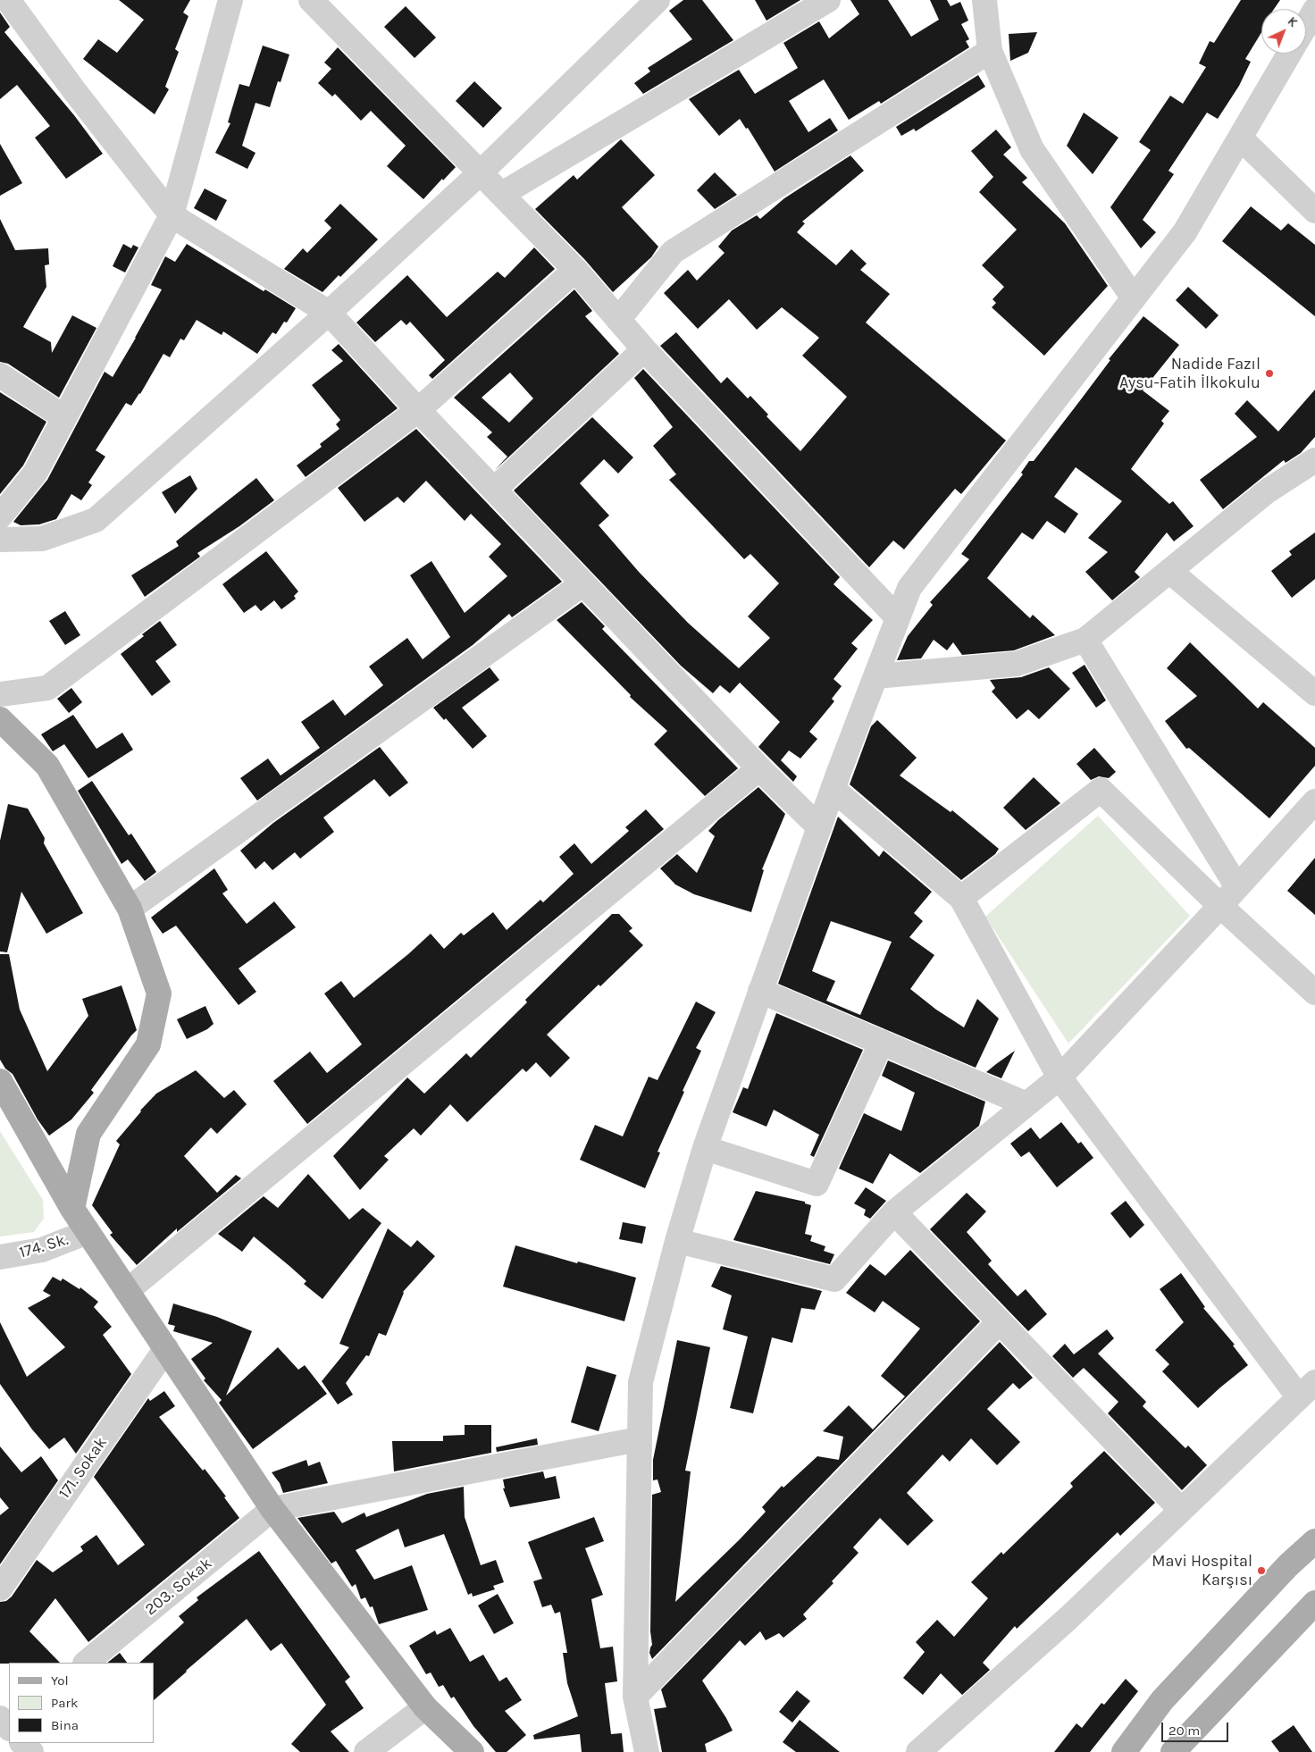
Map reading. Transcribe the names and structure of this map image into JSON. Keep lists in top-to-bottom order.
{
  "streets": {
    "street": ["174. Sk.", "171. Sokak", "203. Sokak"]
  },
  "places": ["Nadide Fazıl Aysu-Fatih İlkokulu", "Mavi Hospital Karşısı"],
  "legend": ["Yol", "Park", "Bina"],
  "scale_bar": "20 m",
  "north": "top right"
}
